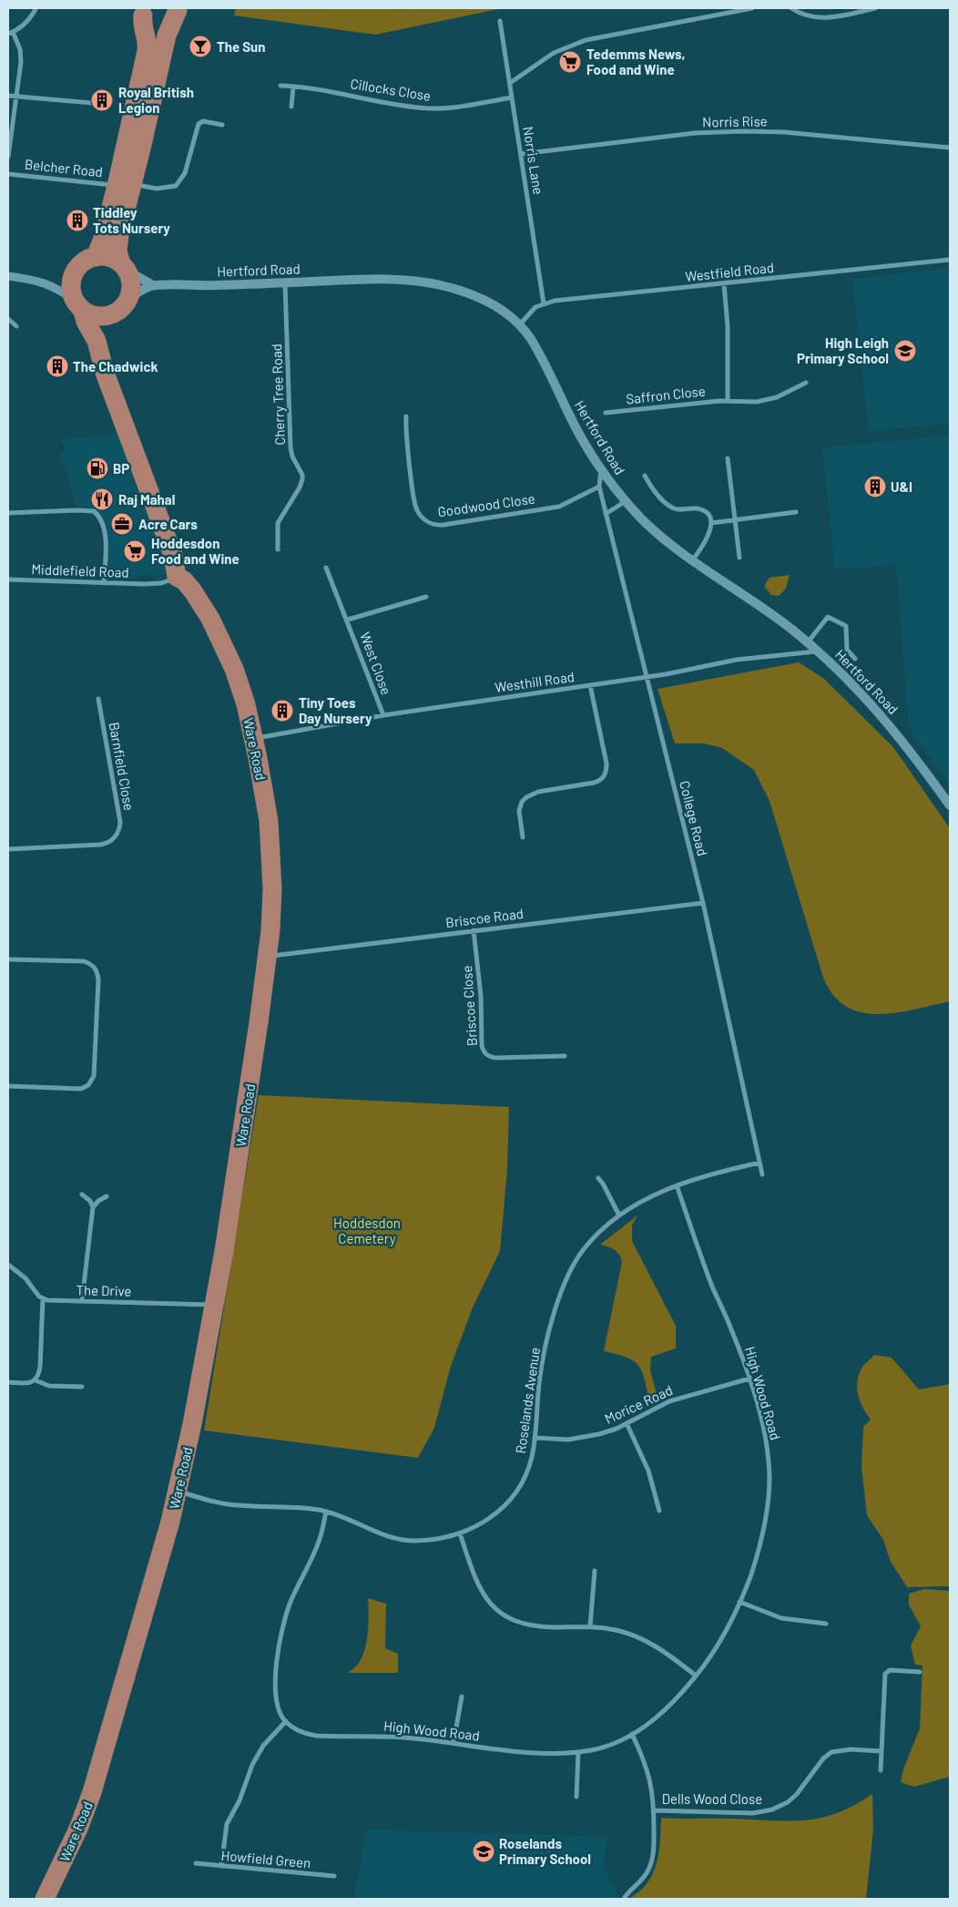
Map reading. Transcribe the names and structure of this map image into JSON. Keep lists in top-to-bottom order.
{
  "streets": {
    "main road": ["Hertford Road", "Ware Road"],
    "street": [
      "Cillocks Close",
      "Norris Rise",
      "Norris Lane",
      "Belcher Road",
      "Westfield Road",
      "Cherry Tree Road",
      "Saffron Close",
      "Goodwood Close",
      "Middlefield Road",
      "West Close",
      "Westhill Road",
      "Barnfield Close",
      "College Road",
      "Briscoe Road",
      "Briscoe Close",
      "The Drive",
      "High Wood Road",
      "Roselands Avenue",
      "Morice Road",
      "Dells Wood Close",
      "Howfield Green"
    ]
  },
  "crossings": [
    ["Cillocks Close", "Norris Lane"],
    ["Norris Rise", "Norris Lane"],
    ["Norris Lane", "Westfield Road"],
    ["Hertford Road", "Cherry Tree Road"],
    ["Hertford Road", "Westhill Road"],
    ["Hertford Road", "College Road"],
    ["Goodwood Close", "College Road"],
    ["Middlefield Road", "Ware Road"],
    ["West Close", "Westhill Road"],
    ["Westhill Road", "Ware Road"],
    ["Westhill Road", "College Road"],
    ["Ware Road", "Briscoe Road"],
    ["Ware Road", "The Drive"],
    ["Ware Road", "Roselands Avenue"],
    ["College Road", "Briscoe Road"],
    ["College Road", "Roselands Avenue"],
    ["Briscoe Road", "Briscoe Close"],
    ["High Wood Road", "Roselands Avenue"],
    ["High Wood Road", "Morice Road"],
    ["Roselands Avenue", "Morice Road"]
  ],
  "parks": ["Hoddesdon Cemetery"],
  "places": {
    "bar": ["The Sun"],
    "supermarket": ["Tedemms News, Food and Wine", "Hoddesdon Food and Wine"],
    "building": [
      "Royal British Legion",
      "Tiddley Tots Nursery",
      "The Chadwick",
      "U&I",
      "Tiny Toes Day Nursery"
    ],
    "school or university": ["High Leigh Primary School", "Roselands Primary School"],
    "fuel station": ["BP"],
    "restaurant": ["Raj Mahal"],
    "office": ["Acre Cars"]
  }
}
